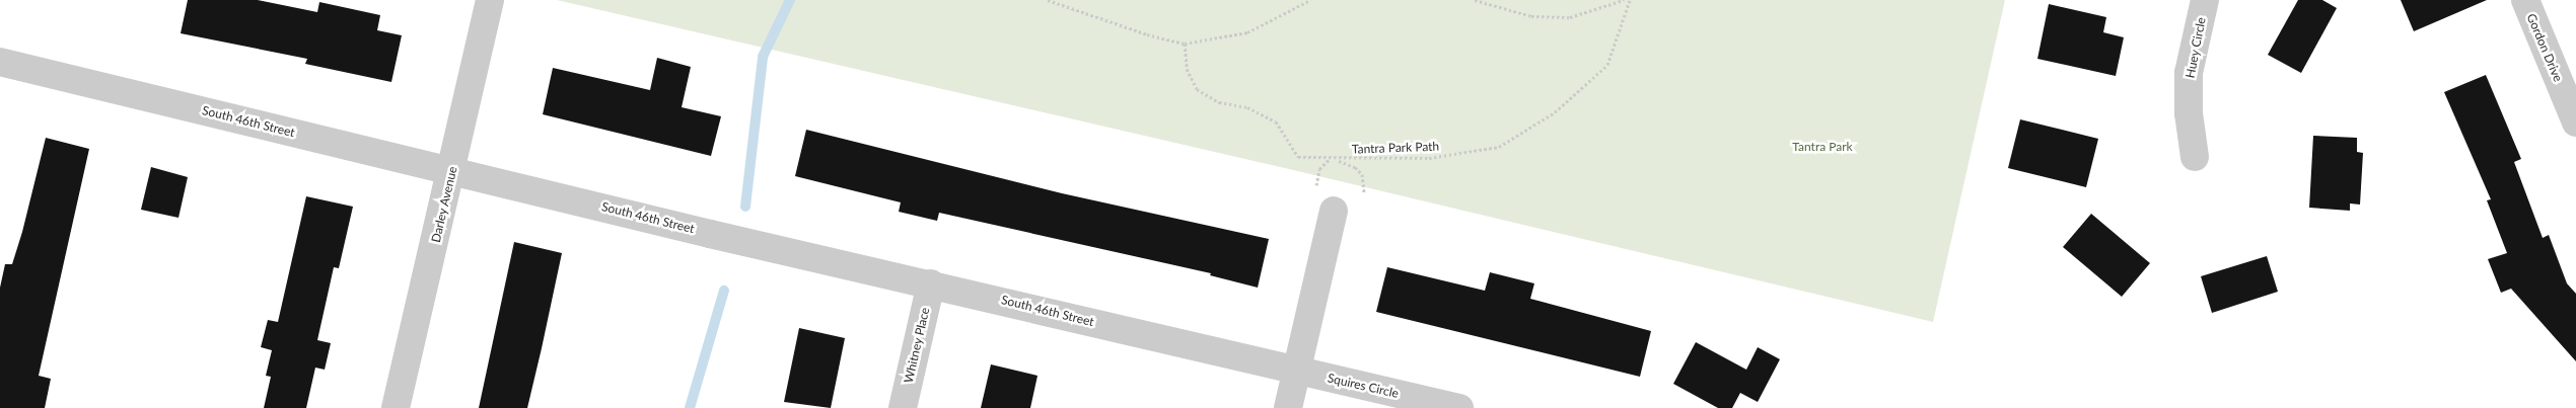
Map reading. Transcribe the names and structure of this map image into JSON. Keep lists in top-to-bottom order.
{
  "streets": {
    "street": [
      "Huey Circle",
      "Gordon Drive",
      "South 46th Street",
      "Darley Avenue",
      "Whitney Place",
      "Squires Circle"
    ],
    "path": ["Tantra Park Path"]
  },
  "crossings": [
    ["South 46th Street", "Darley Avenue"],
    ["South 46th Street", "Whitney Place"],
    ["South 46th Street", "Squires Circle"]
  ],
  "parks": ["Tantra Park"]
}
